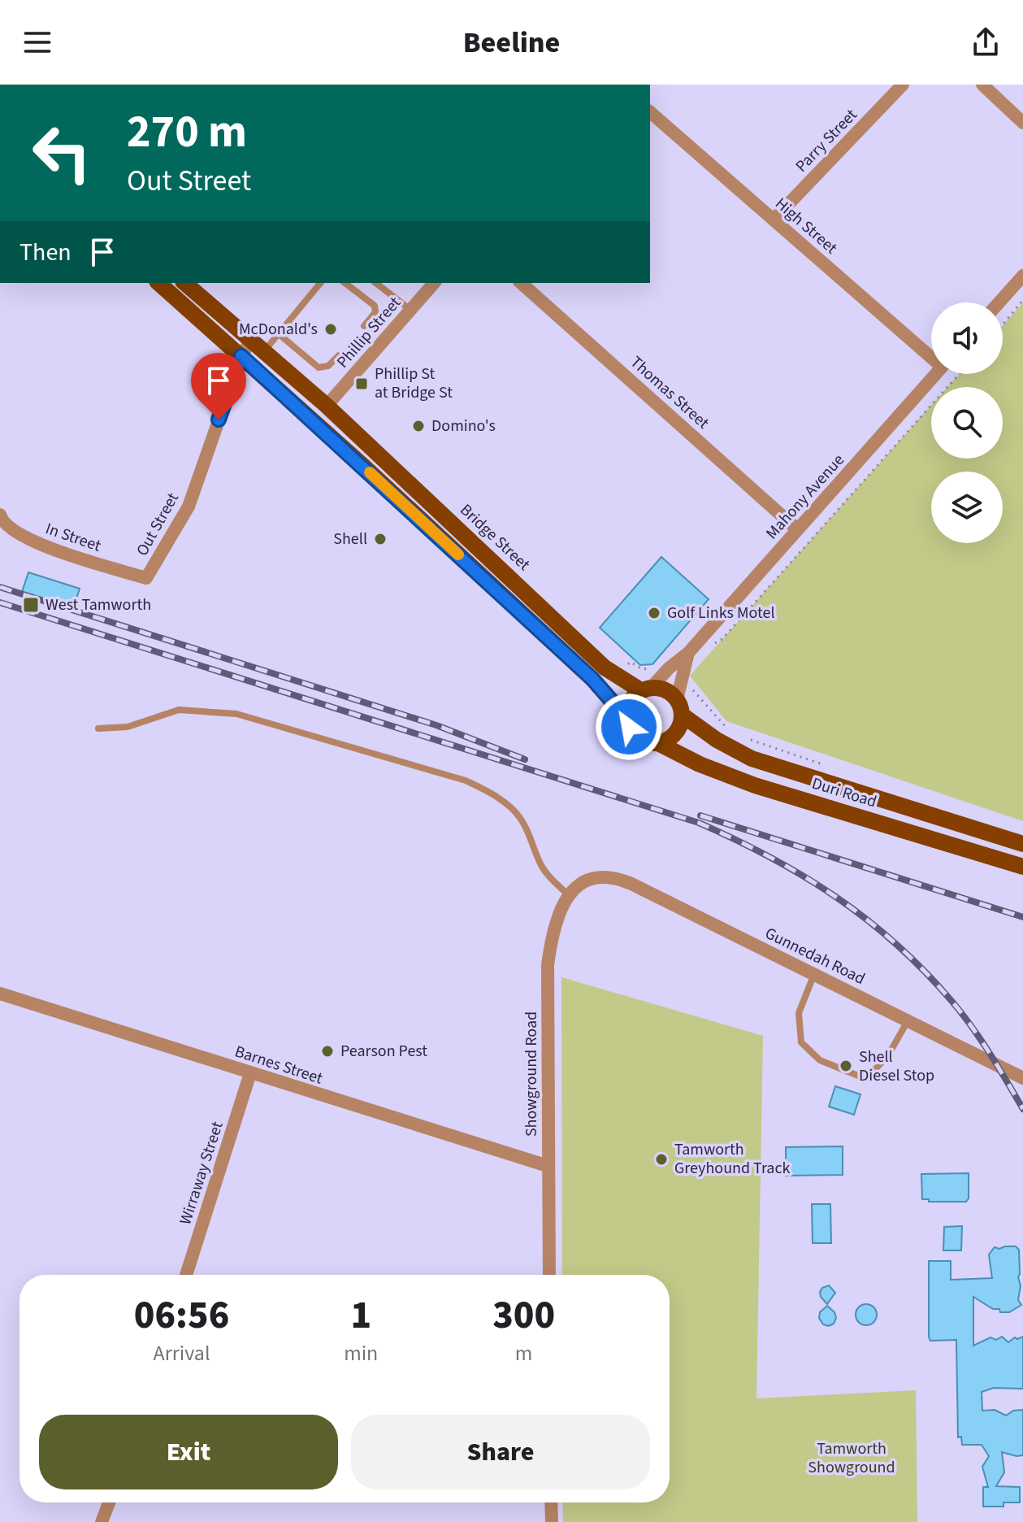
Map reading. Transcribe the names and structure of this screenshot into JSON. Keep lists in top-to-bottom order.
{
  "streets": {
    "main road": ["Bridge Street", "Duri Road"],
    "street": [
      "Parry Street",
      "High Street",
      "Phillip Street",
      "Thomas Street",
      "Mahony Avenue",
      "Out Street",
      "In Street",
      "Gunnedah Road",
      "Barnes Street",
      "Showground Road",
      "Wirraway Street"
    ]
  },
  "crossings": [
    ["Parry Street", "High Street"],
    ["Phillip Street", "Bridge Street"],
    ["Thomas Street", "Mahony Avenue"],
    ["Mahony Avenue", "Bridge Street"],
    ["Mahony Avenue", "Duri Road"],
    ["Out Street", "In Street"],
    ["Out Street", "Bridge Street"],
    ["Bridge Street", "Duri Road"],
    ["Gunnedah Road", "Showground Road"],
    ["Barnes Street", "Showground Road"],
    ["Barnes Street", "Wirraway Street"]
  ],
  "parks": ["Tamworth Showground"],
  "places": {
    "other": [
      "McDonald's",
      "Domino's",
      "Shell",
      "Golf Links Motel",
      "Pearson Pest",
      "Shell Diesel Stop",
      "Tamworth Greyhound Track"
    ],
    "transit": ["Phillip St at Bridge St", "West Tamworth"]
  },
  "page": {
    "header": "Beeline",
    "turn": ["270 m", "Out Street"],
    "then": "Then",
    "eta": [
      "06:56",
      "Arrival",
      "1",
      "min",
      "300",
      "m"
    ],
    "buttons": ["Exit", "Share"]
  }
}
